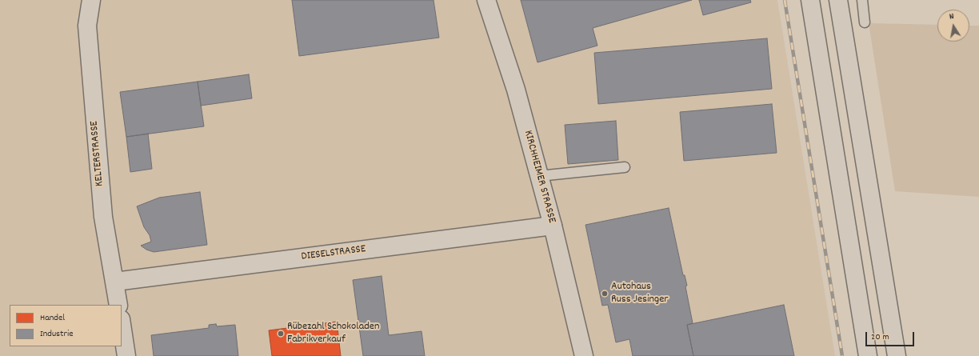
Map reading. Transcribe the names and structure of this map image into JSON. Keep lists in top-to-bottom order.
{
  "streets": {
    "street": ["KELTERSTRASSE", "KIRCHHEIMER STRASSE", "DIESELSTRASSE"]
  },
  "crossings": [
    ["KELTERSTRASSE", "DIESELSTRASSE"],
    ["KIRCHHEIMER STRASSE", "DIESELSTRASSE"]
  ],
  "places": ["Autohaus Russ Jesinger", "Rübezahl Schokoladen Fabrikverkauf"],
  "legend": ["Handel", "Industrie"],
  "scale_bar": "20 m",
  "north": "top"
}
